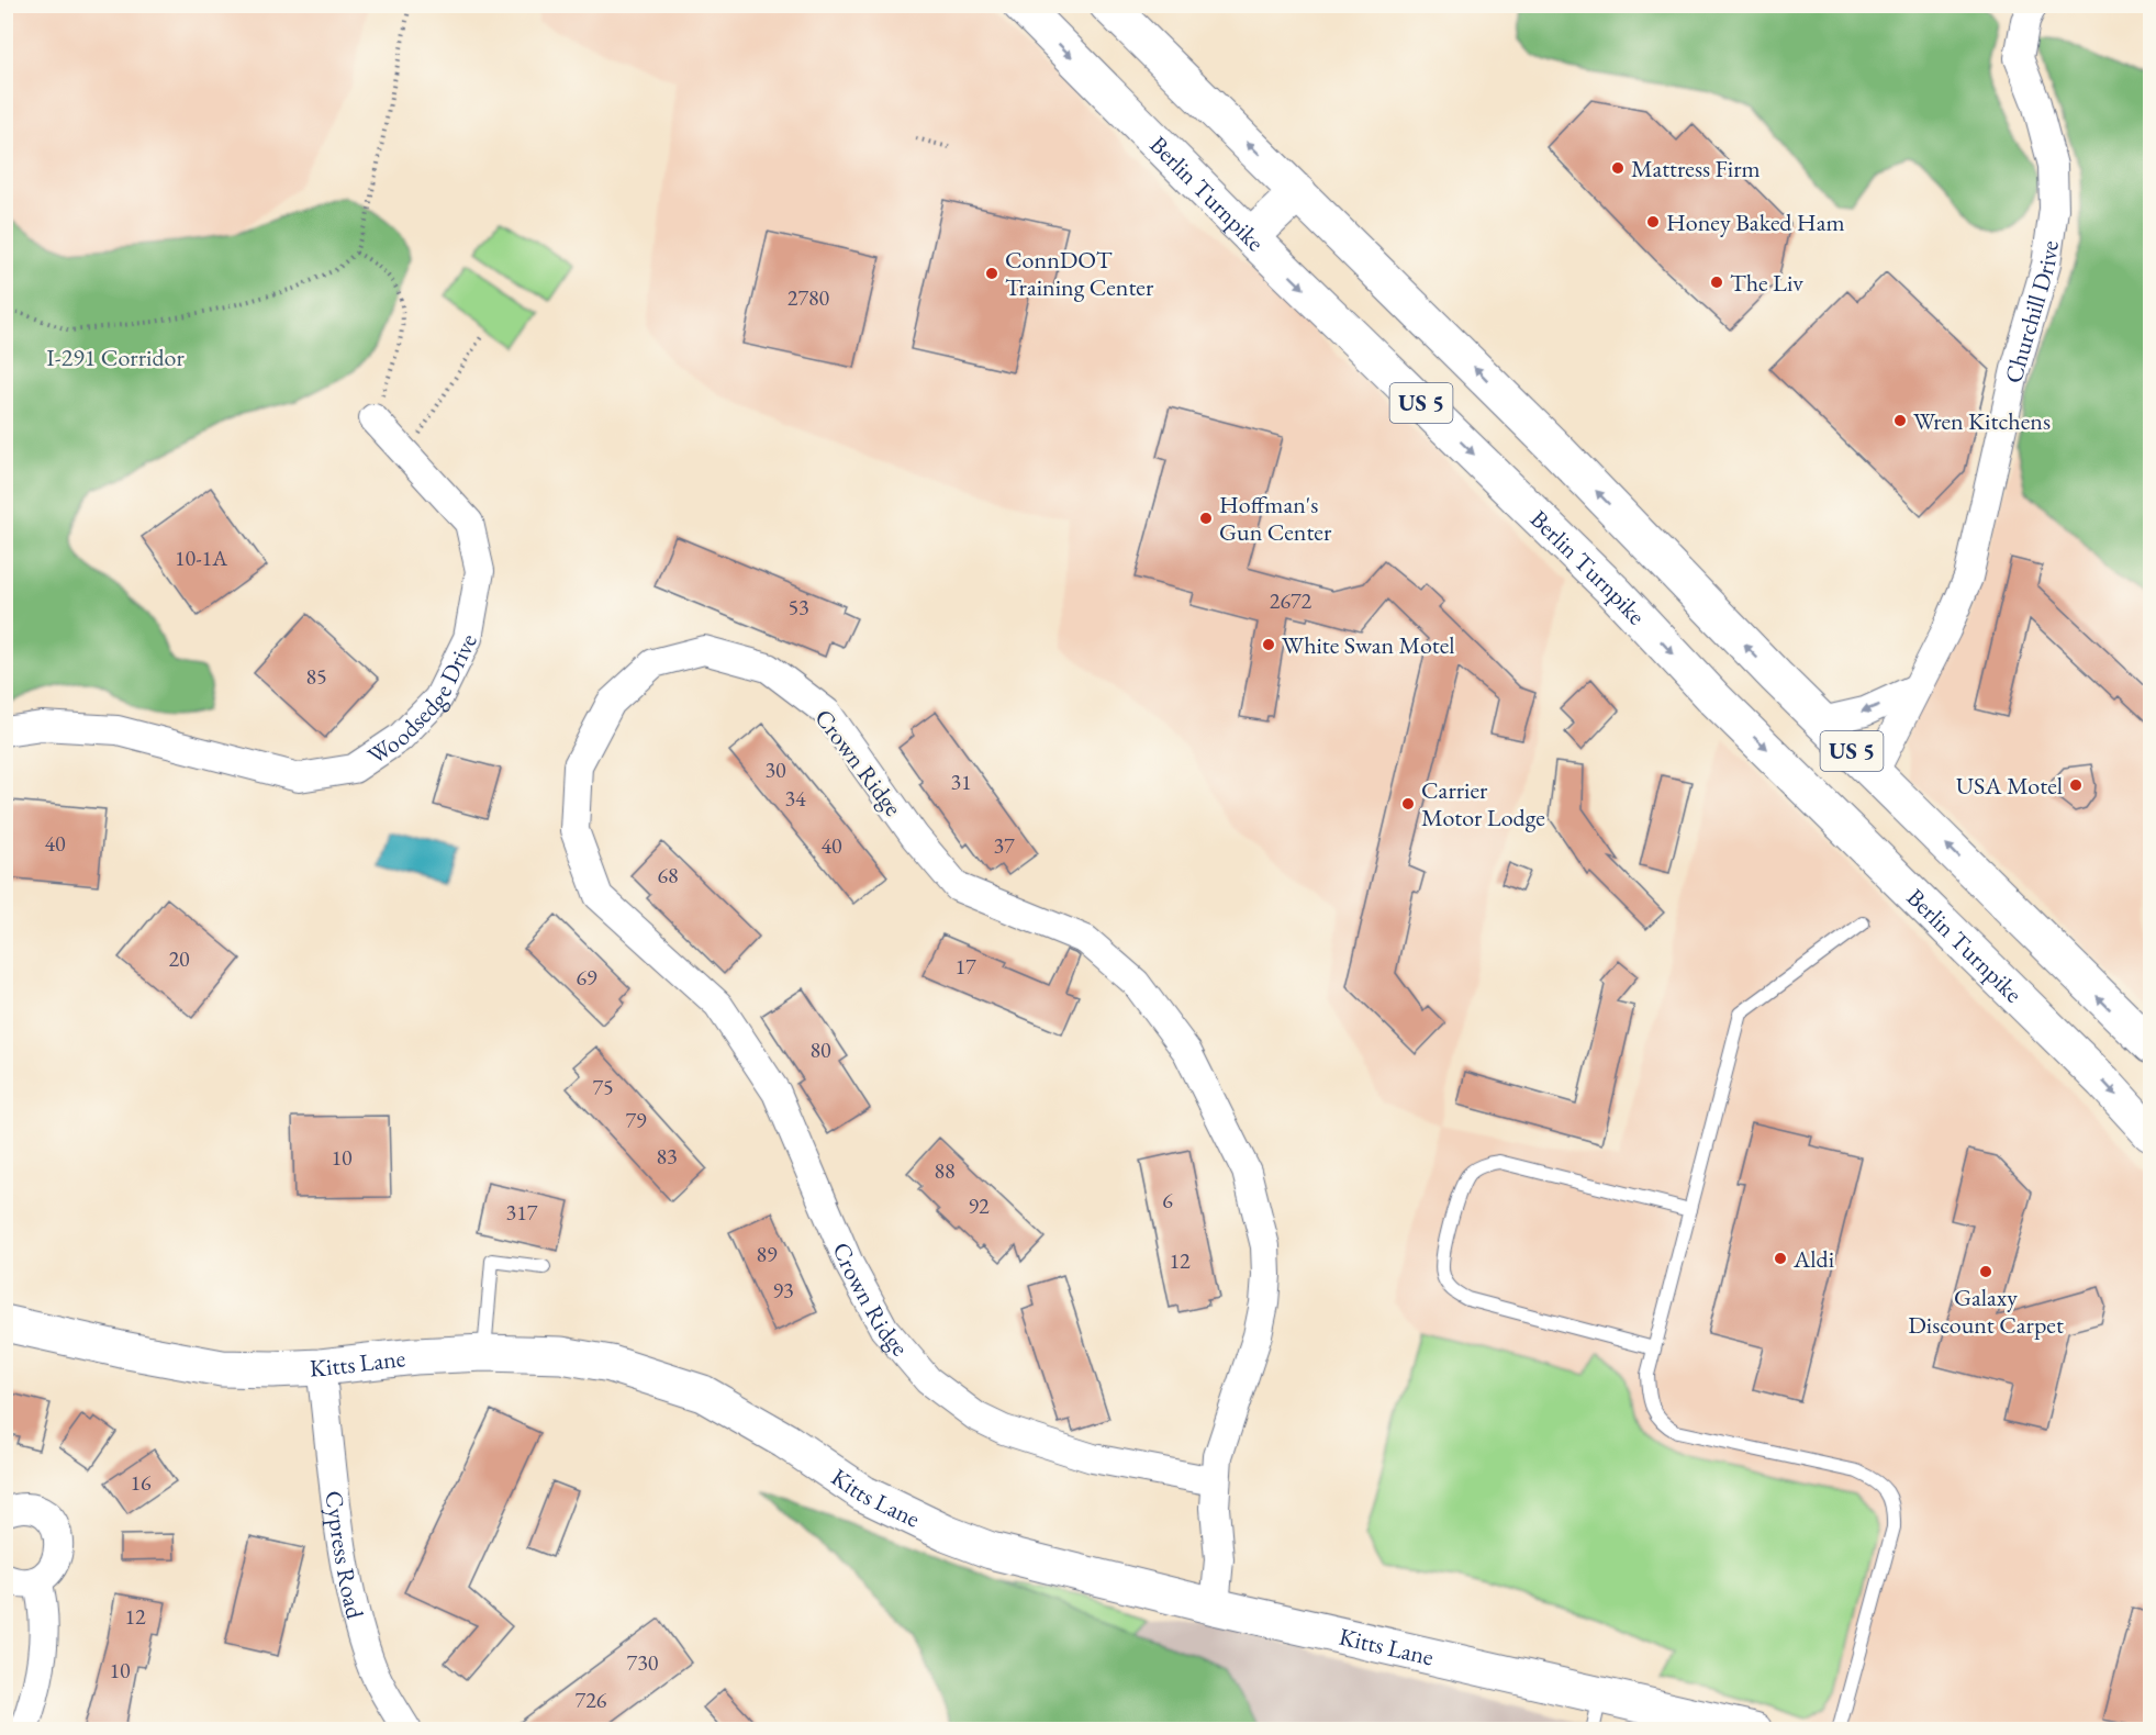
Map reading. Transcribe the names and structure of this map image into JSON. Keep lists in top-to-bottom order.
{
  "streets": {
    "main road": ["Berlin Turnpike", "US 5", "Kitts Lane"],
    "street": [
      "Churchill Drive",
      "Woodsedge Drive",
      "Crown Ridge",
      "Cypress Road"
    ]
  },
  "crossings": [
    ["Churchill Drive", "US 5"],
    ["Crown Ridge", "Kitts Lane"],
    ["Kitts Lane", "Cypress Road"]
  ],
  "parks": ["I-291 Corridor"],
  "places": [
    "Mattress Firm",
    "Honey Baked Ham",
    "ConnDOT Training Center",
    "The Liv",
    "Wren Kitchens",
    "Hoffman's Gun Center",
    "White Swan Motel",
    "USA Motel",
    "Carrier Motor Lodge",
    "Aldi",
    "Galaxy Discount Carpet"
  ],
  "house_numbers": [
    "2780",
    "10-1A",
    "2672",
    "53",
    "85",
    "30",
    "31",
    "34",
    "40",
    "40",
    "37",
    "68",
    "20",
    "17",
    "69",
    "80",
    "75",
    "79",
    "83",
    "10",
    "88",
    "6",
    "92",
    "317",
    "89",
    "12",
    "93",
    "16",
    "12",
    "730",
    "10",
    "726"
  ]
}
